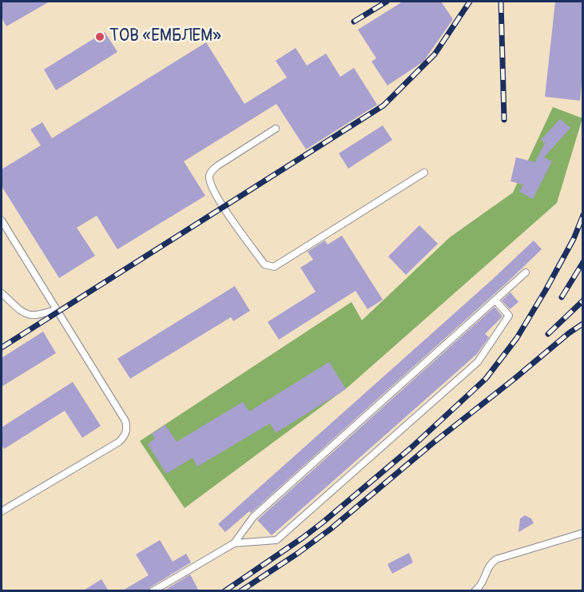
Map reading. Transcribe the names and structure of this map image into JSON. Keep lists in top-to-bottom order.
{
  "places": ["ТОВ «ЕМБЛЕМ»"]
}
